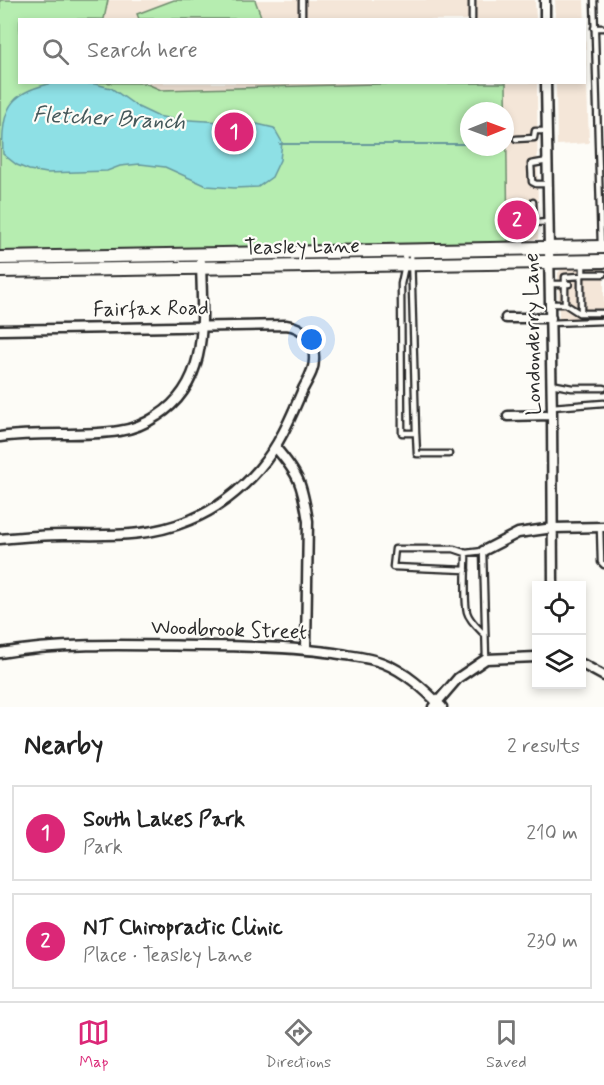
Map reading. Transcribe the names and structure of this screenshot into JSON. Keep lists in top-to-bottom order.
{
  "streets": {
    "main road": ["Teasley Lane"],
    "street": ["Fairfax Road", "Londonderry Lane", "Woodbrook Street"]
  },
  "crossings": [
    ["Teasley Lane", "Londonderry Lane"]
  ],
  "water": ["Fletcher Branch"],
  "north": "right",
  "page": {
    "search": "Search here",
    "pins": ["1", "2"],
    "heading": ["Nearby", "2 results"],
    "list": [
      {
        "mark": "1",
        "name": "South Lakes Park",
        "note": "Park",
        "value": "210 m"
      },
      {
        "mark": "2",
        "name": "NT Chiropractic Clinic",
        "note": "Place · Teasley Lane",
        "value": "230 m"
      }
    ],
    "nav": ["Map", "Directions", "Saved"]
  }
}
